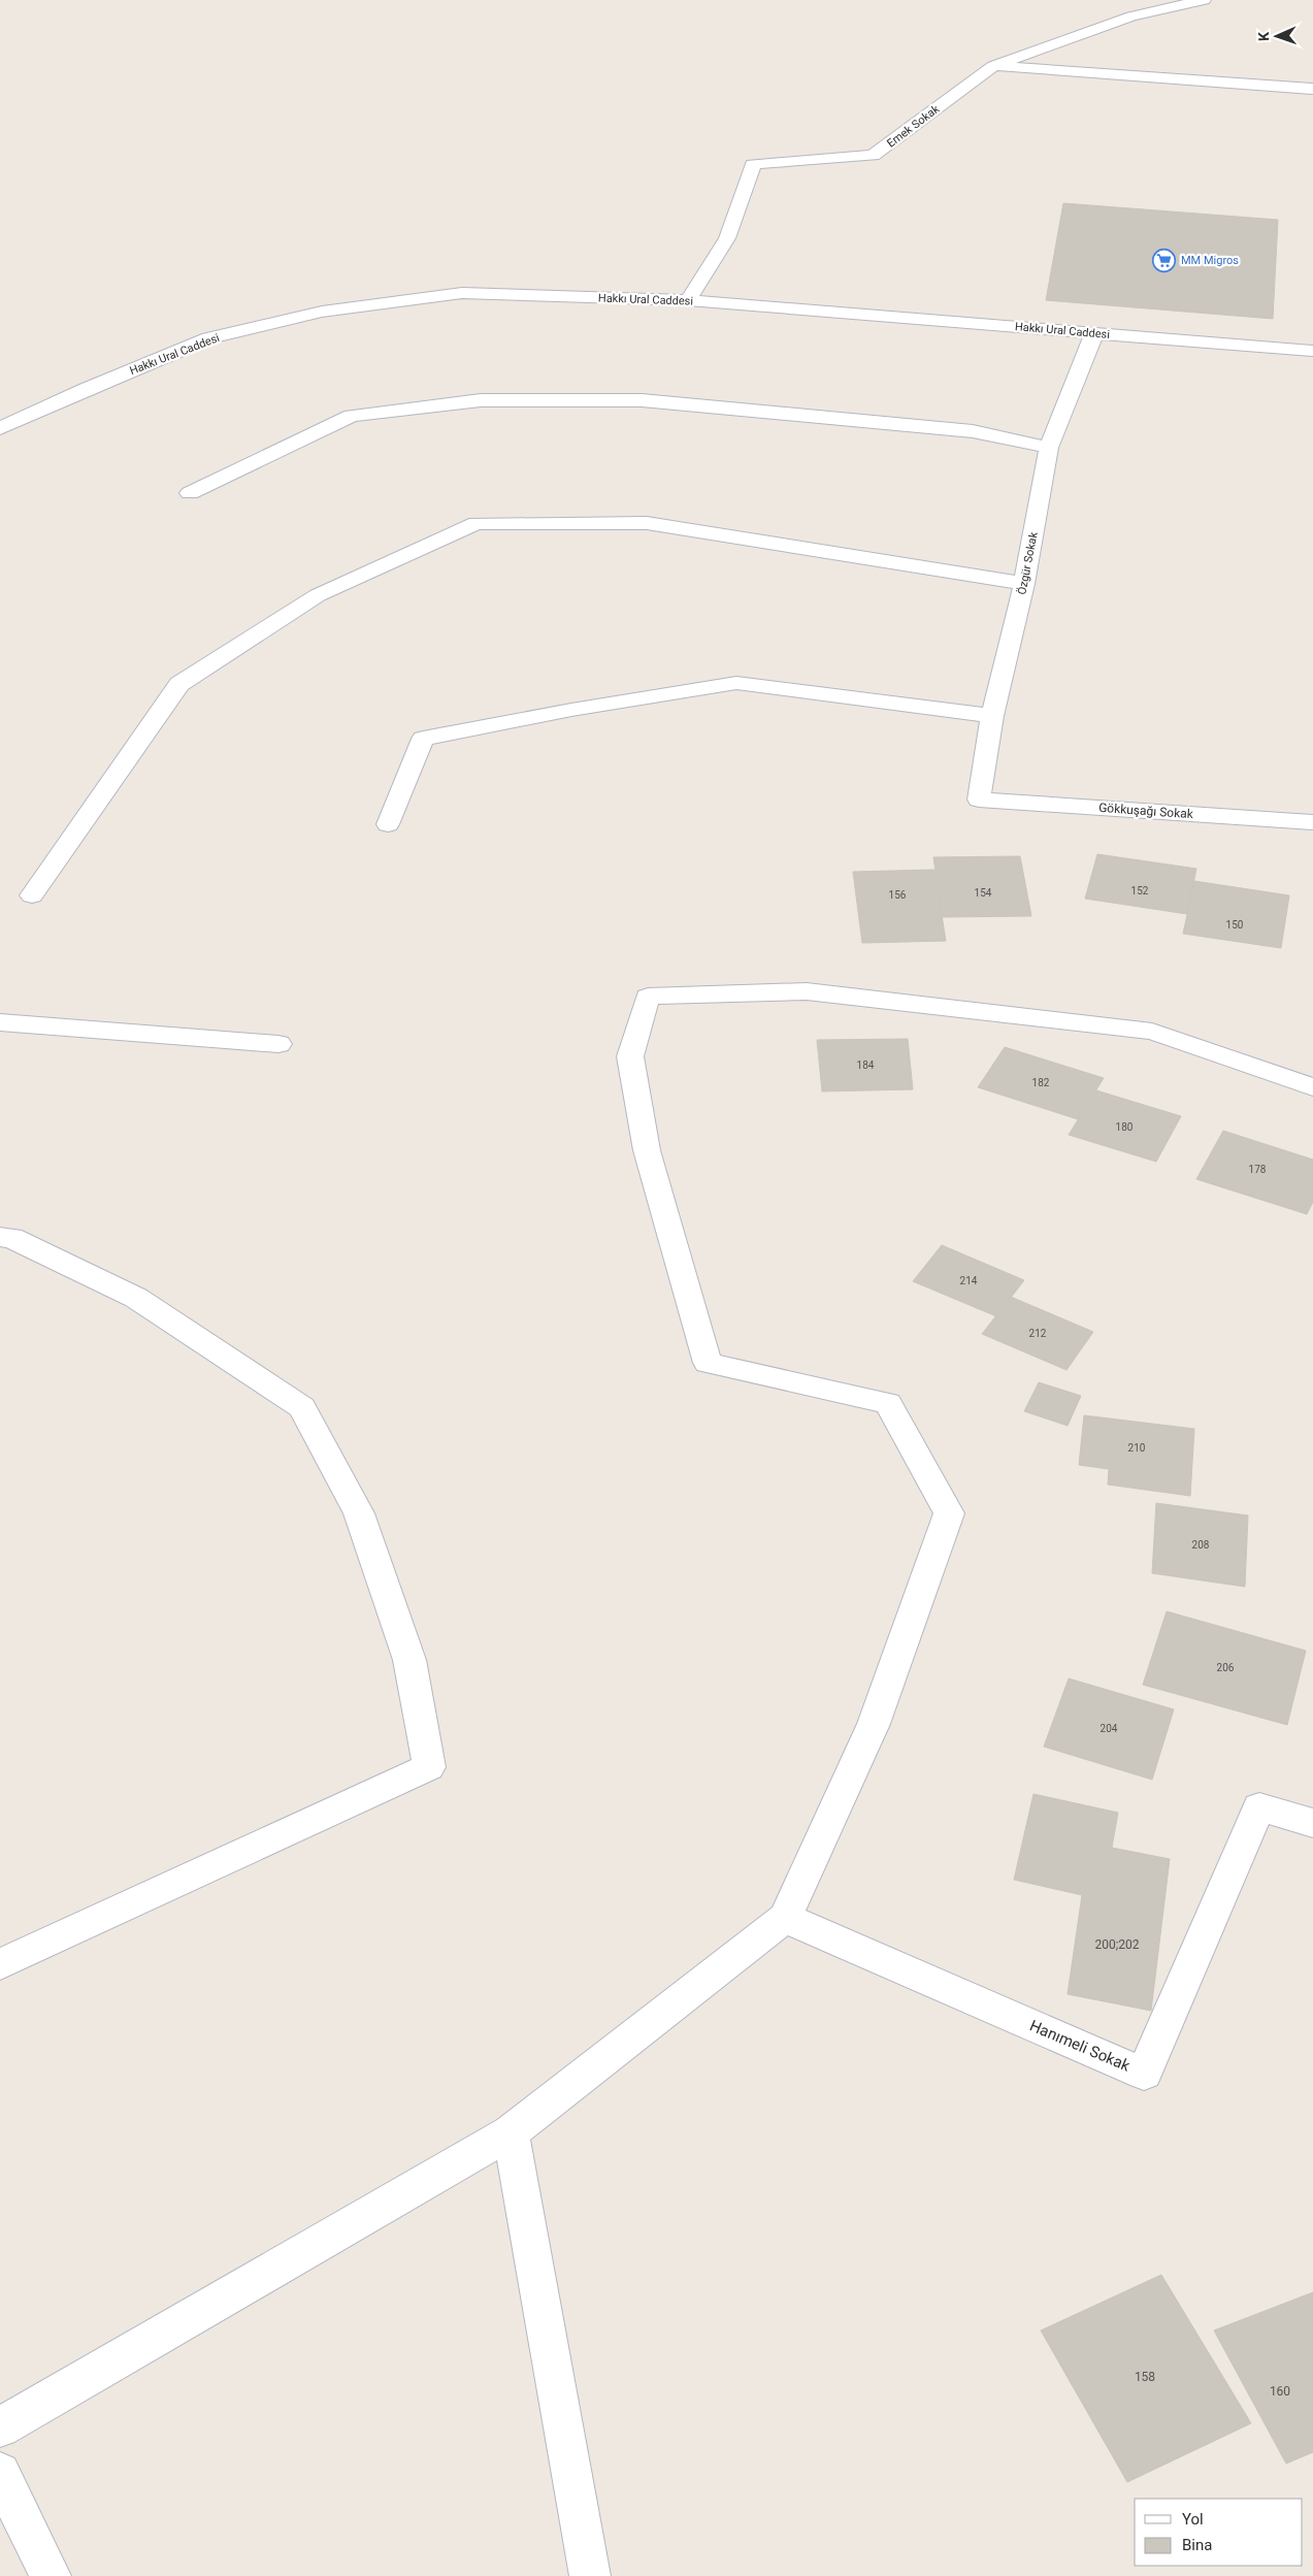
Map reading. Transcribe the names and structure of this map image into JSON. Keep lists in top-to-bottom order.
{
  "streets": {
    "street": [
      "Emek Sokak",
      "Hakkı Ural Caddesi",
      "Özgür Sokak",
      "Gökkuşağı Sokak",
      "Hanımeli Sokak"
    ]
  },
  "crossings": [
    ["Emek Sokak", "Hakkı Ural Caddesi"],
    ["Hakkı Ural Caddesi", "Özgür Sokak"],
    ["Özgür Sokak", "Gökkuşağı Sokak"]
  ],
  "places": {
    "supermarket": ["MM Migros"]
  },
  "house_numbers": [
    "152",
    "154",
    "156",
    "150",
    "184",
    "182",
    "180",
    "178",
    "214",
    "212",
    "210",
    "208",
    "206",
    "204",
    "200;202",
    "158",
    "160"
  ],
  "legend": ["Yol", "Bina"],
  "north": "left"
}
